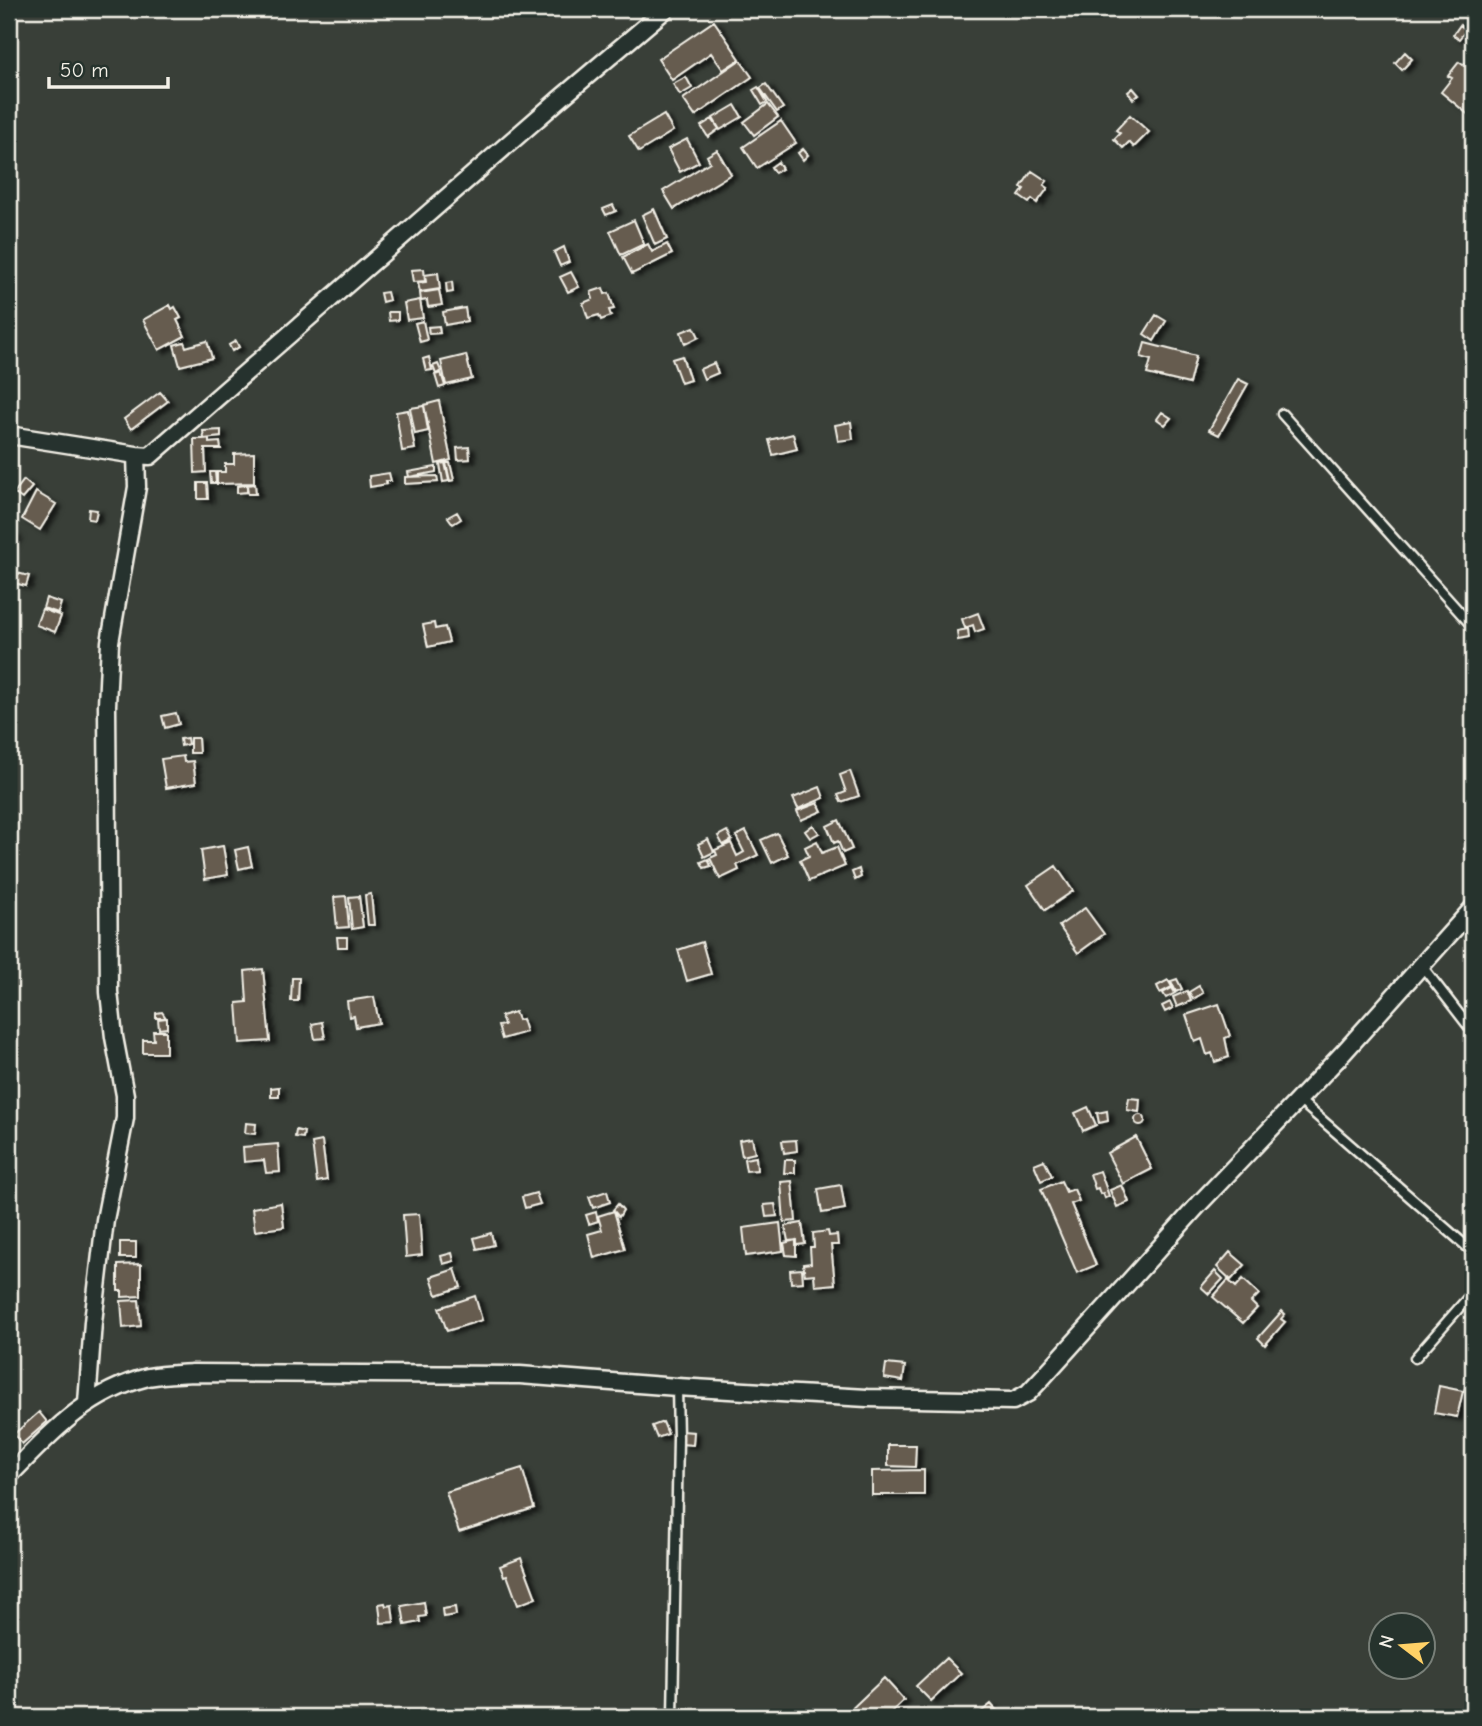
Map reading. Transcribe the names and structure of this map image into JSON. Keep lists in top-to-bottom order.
{
  "scale_bar": "50 m",
  "north": "left"
}
